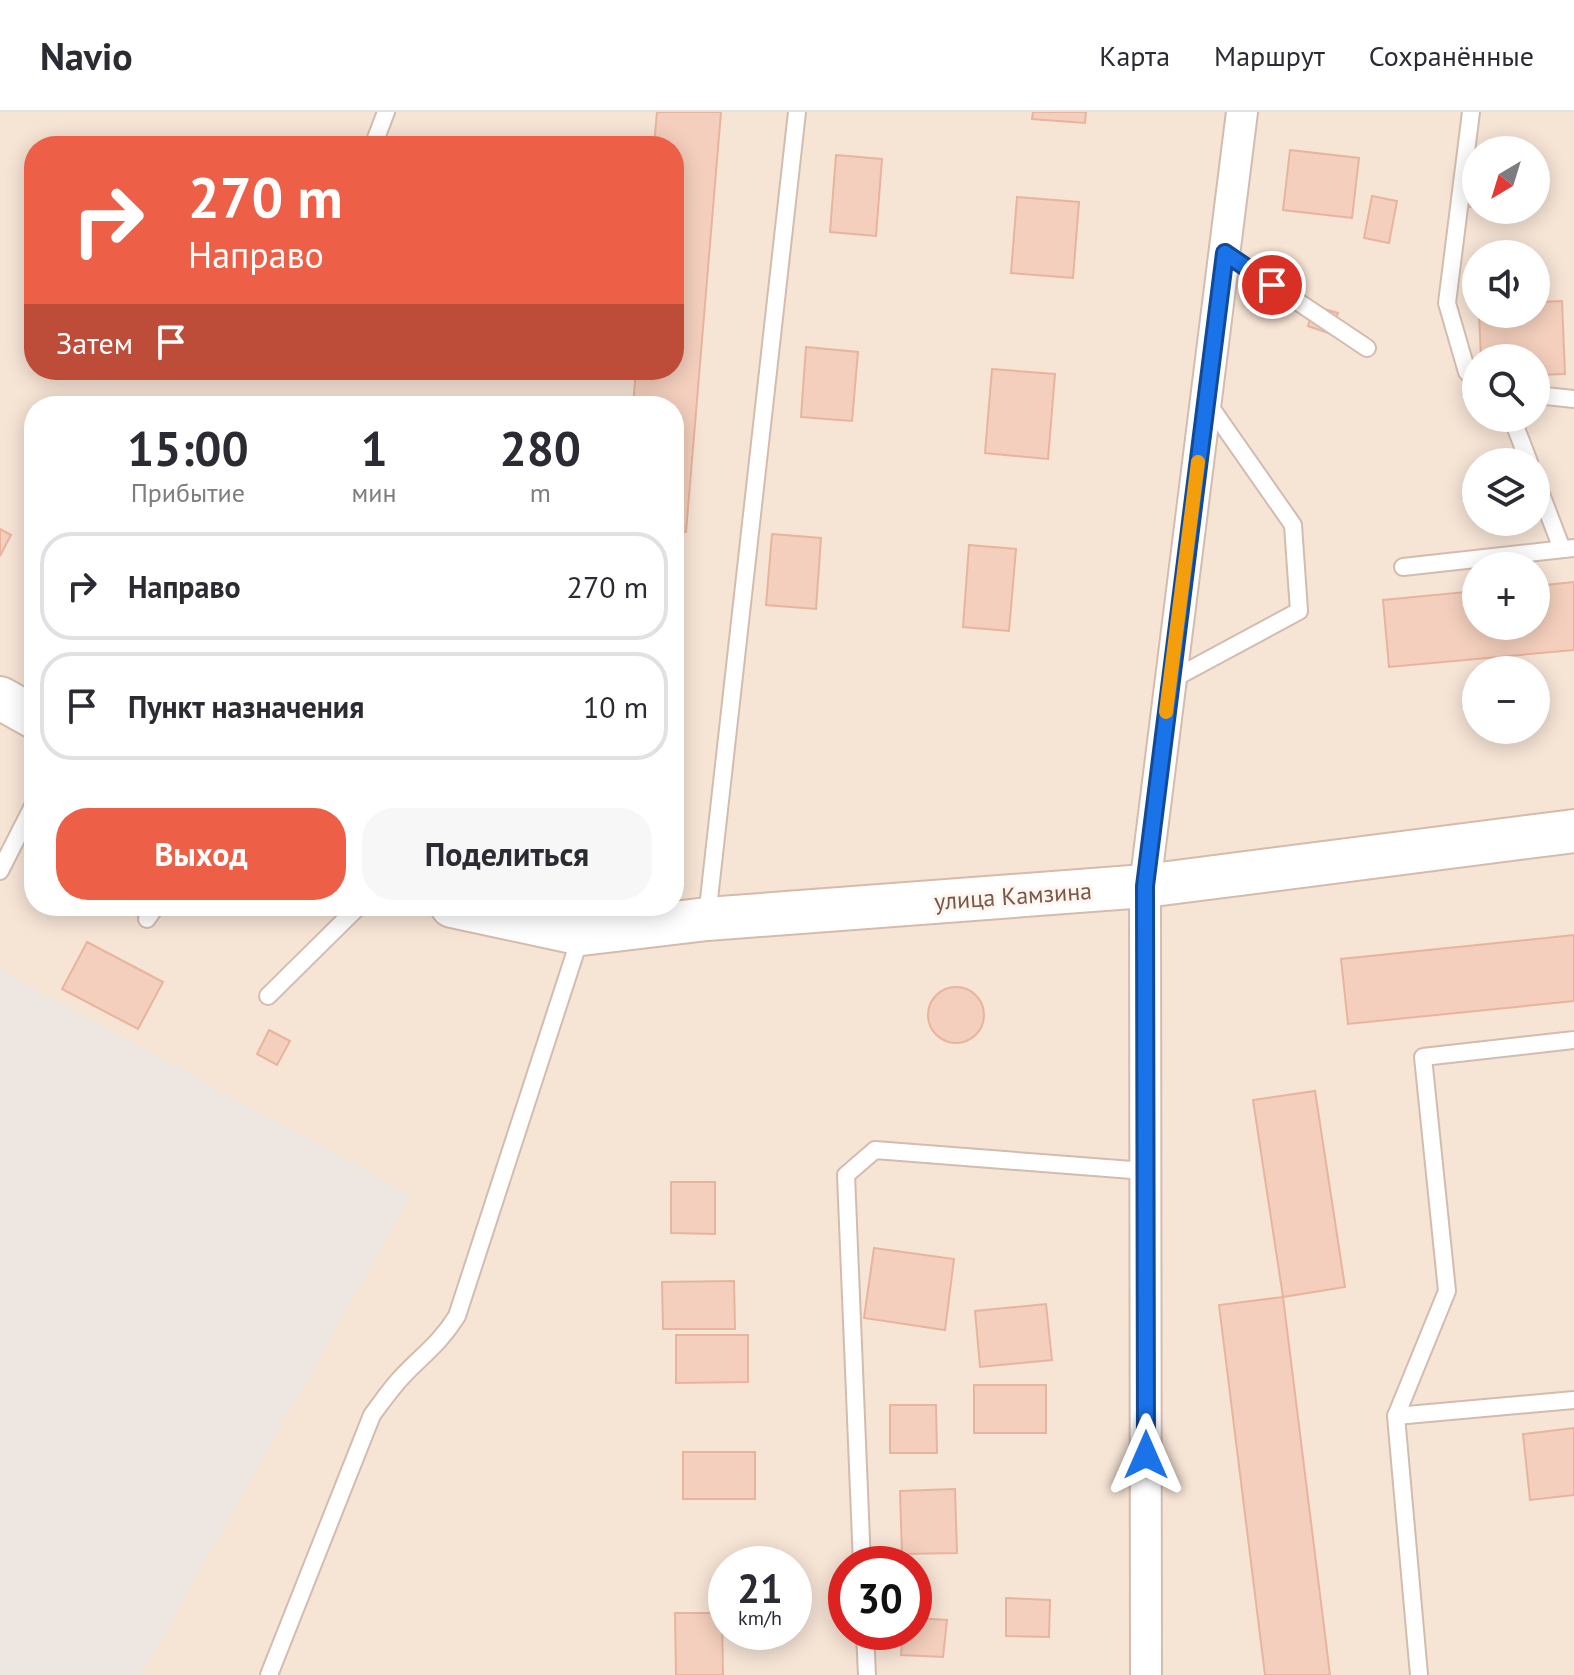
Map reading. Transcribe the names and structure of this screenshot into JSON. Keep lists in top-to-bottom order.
{
  "streets": {
    "street": ["улица Камзина"]
  },
  "north": "bottom left",
  "page": {
    "header": "Navio",
    "nav": ["Карта", "Маршрут", "Сохранённые"],
    "map_buttons": ["+", "−"],
    "turn": ["270 m", "Направо"],
    "then": "Затем",
    "eta": [
      "15:00",
      "Прибытие",
      "1",
      "мин",
      "280",
      "m"
    ],
    "list": [
      {
        "name": "Направо",
        "value": "270 m"
      },
      {
        "name": "Пункт назначения",
        "value": "10 m"
      }
    ],
    "buttons": ["Выход", "Поделиться"],
    "speed": "21 km/h",
    "limit": "30"
  }
}
